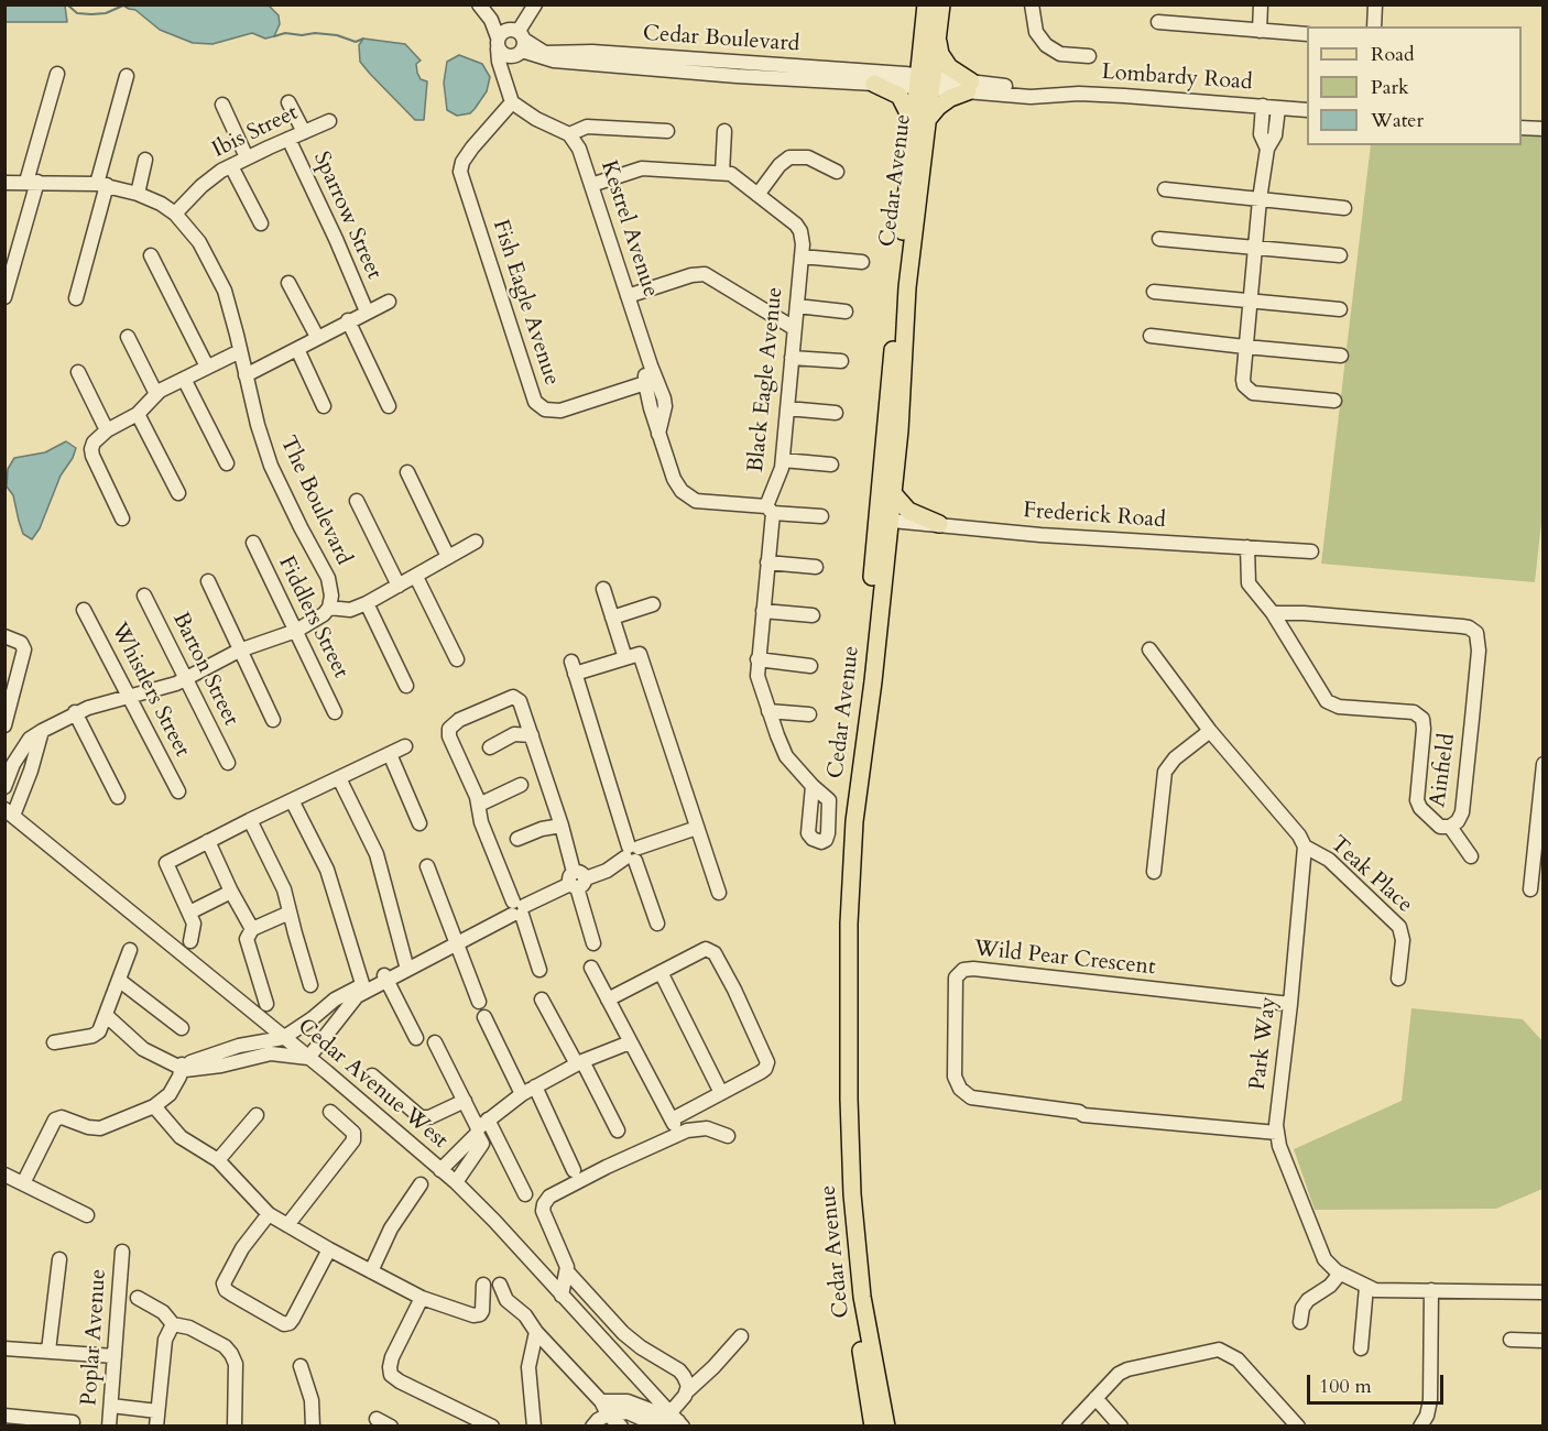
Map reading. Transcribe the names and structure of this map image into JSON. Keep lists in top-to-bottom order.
{
  "streets": {
    "main road": ["Cedar Avenue"],
    "street": [
      "Cedar Boulevard",
      "Lombardy Road",
      "Ibis Street",
      "Sparrow Street",
      "Kestrel Avenue",
      "Fish Eagle Avenue",
      "Black Eagle Avenue",
      "The Boulevard",
      "Frederick Road",
      "Fiddlers Street",
      "Barton Street",
      "Whistlers Street",
      "Ainfield",
      "Teak Place",
      "Wild Pear Crescent",
      "Park Way",
      "Cedar Avenue West",
      "Poplar Avenue"
    ]
  },
  "crossings": [
    ["Cedar Boulevard", "Lombardy Road"],
    ["Cedar Boulevard", "Cedar Avenue"],
    ["Lombardy Road", "Cedar Avenue"],
    ["Ibis Street", "Sparrow Street"],
    ["Ibis Street", "The Boulevard"],
    ["Cedar Avenue", "Frederick Road"],
    ["Kestrel Avenue", "Fish Eagle Avenue"],
    ["Kestrel Avenue", "Black Eagle Avenue"],
    ["Frederick Road", "Ainfield"],
    ["Teak Place", "Park Way"],
    ["Wild Pear Crescent", "Park Way"]
  ],
  "legend": ["Road", "Park", "Water"],
  "scale_bar": "100 m"
}
